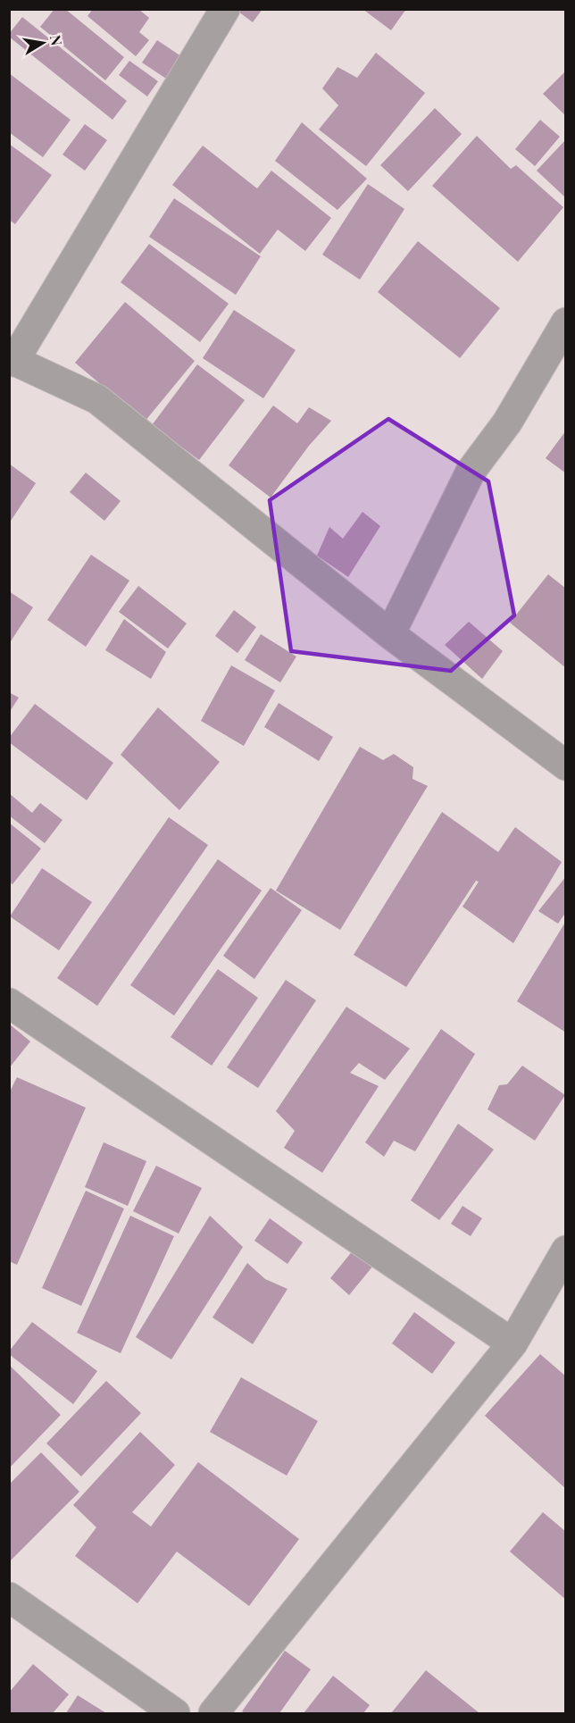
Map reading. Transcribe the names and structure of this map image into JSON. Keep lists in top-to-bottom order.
{
  "north": "right"
}
